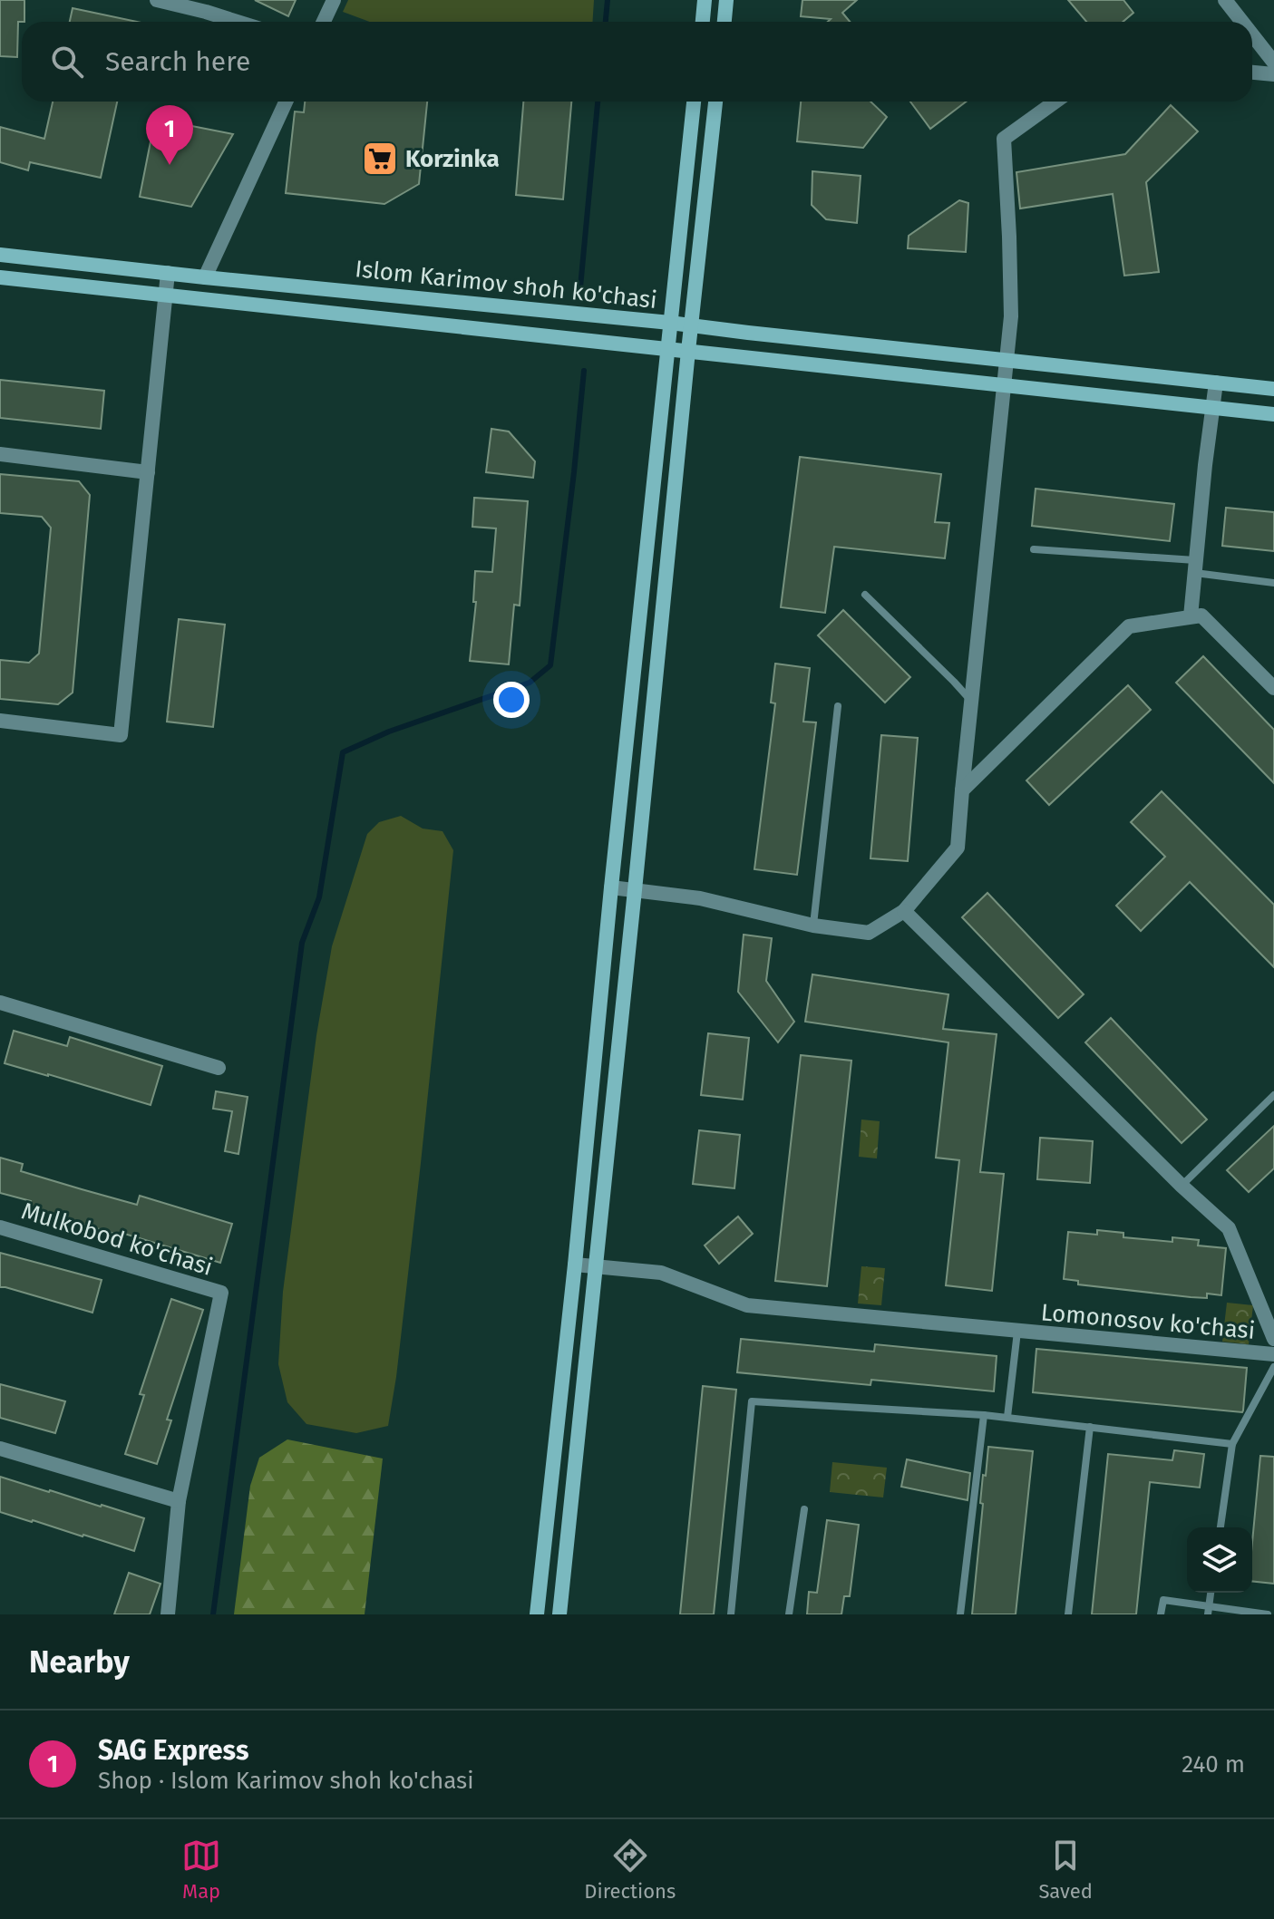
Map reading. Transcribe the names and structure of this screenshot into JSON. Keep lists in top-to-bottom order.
{
  "streets": {
    "main road": ["Islom Karimov shoh ko'chasi"],
    "street": ["Mulkobod ko'chasi", "Lomonosov ko'chasi"]
  },
  "places": {
    "supermarket": ["Korzinka"]
  },
  "page": {
    "search": "Search here",
    "pins": "1",
    "heading": "Nearby",
    "list": [
      {
        "mark": "1",
        "name": "SAG Express",
        "note": "Shop · Islom Karimov shoh ko'chasi",
        "value": "240 m"
      }
    ],
    "nav": ["Map", "Directions", "Saved"]
  }
}
